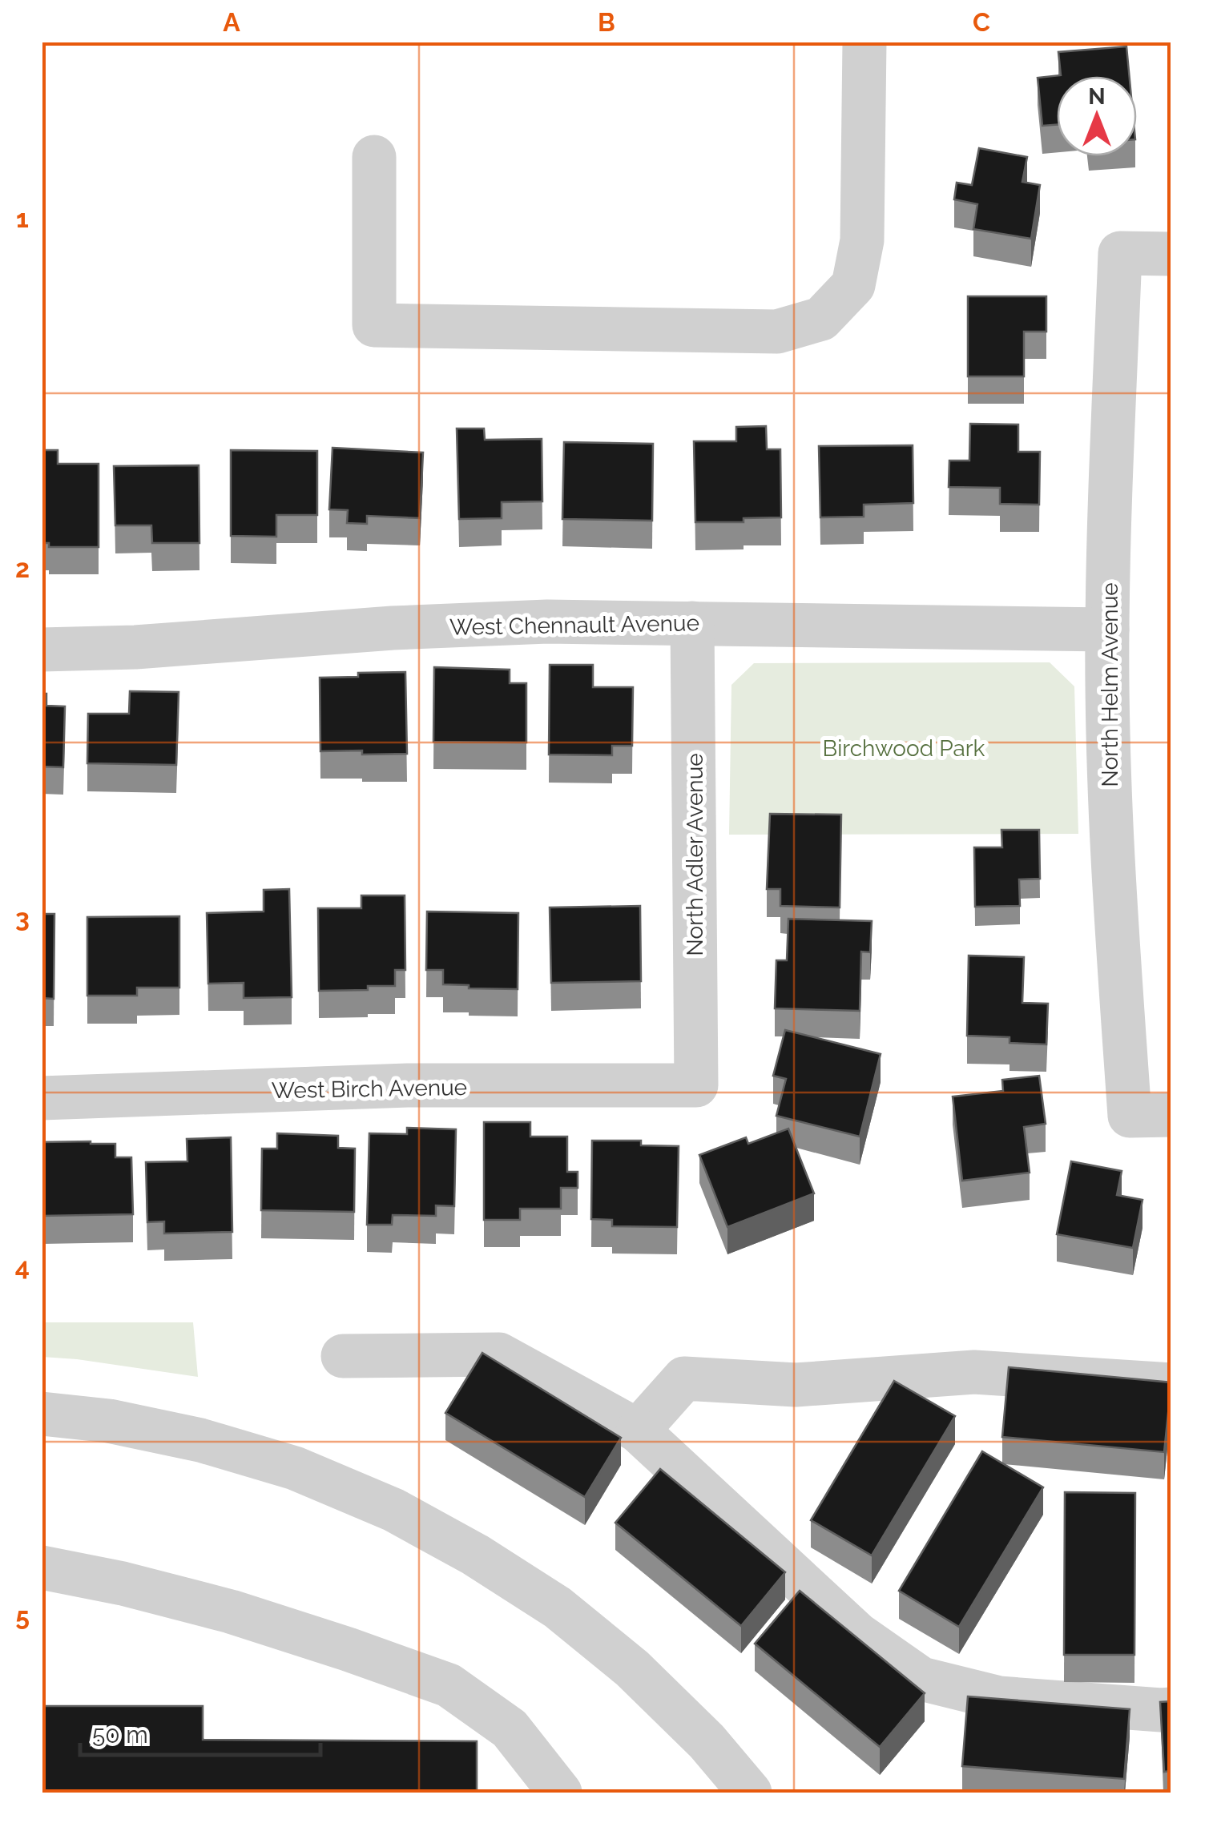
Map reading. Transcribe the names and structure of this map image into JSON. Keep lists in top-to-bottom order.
{
  "streets": {
    "street": [
      "West Chennault Avenue",
      "North Helm Avenue",
      "North Adler Avenue",
      "West Birch Avenue"
    ]
  },
  "crossings": [
    ["West Chennault Avenue", "North Helm Avenue"],
    ["West Chennault Avenue", "North Adler Avenue"],
    ["North Adler Avenue", "West Birch Avenue"]
  ],
  "parks": ["Birchwood Park"],
  "scale_bar": "50 m",
  "north": "top",
  "grid": {
    "columns": ["A", "B", "C"],
    "rows": [
      "1",
      "2",
      "3",
      "4",
      "5"
    ]
  }
}
